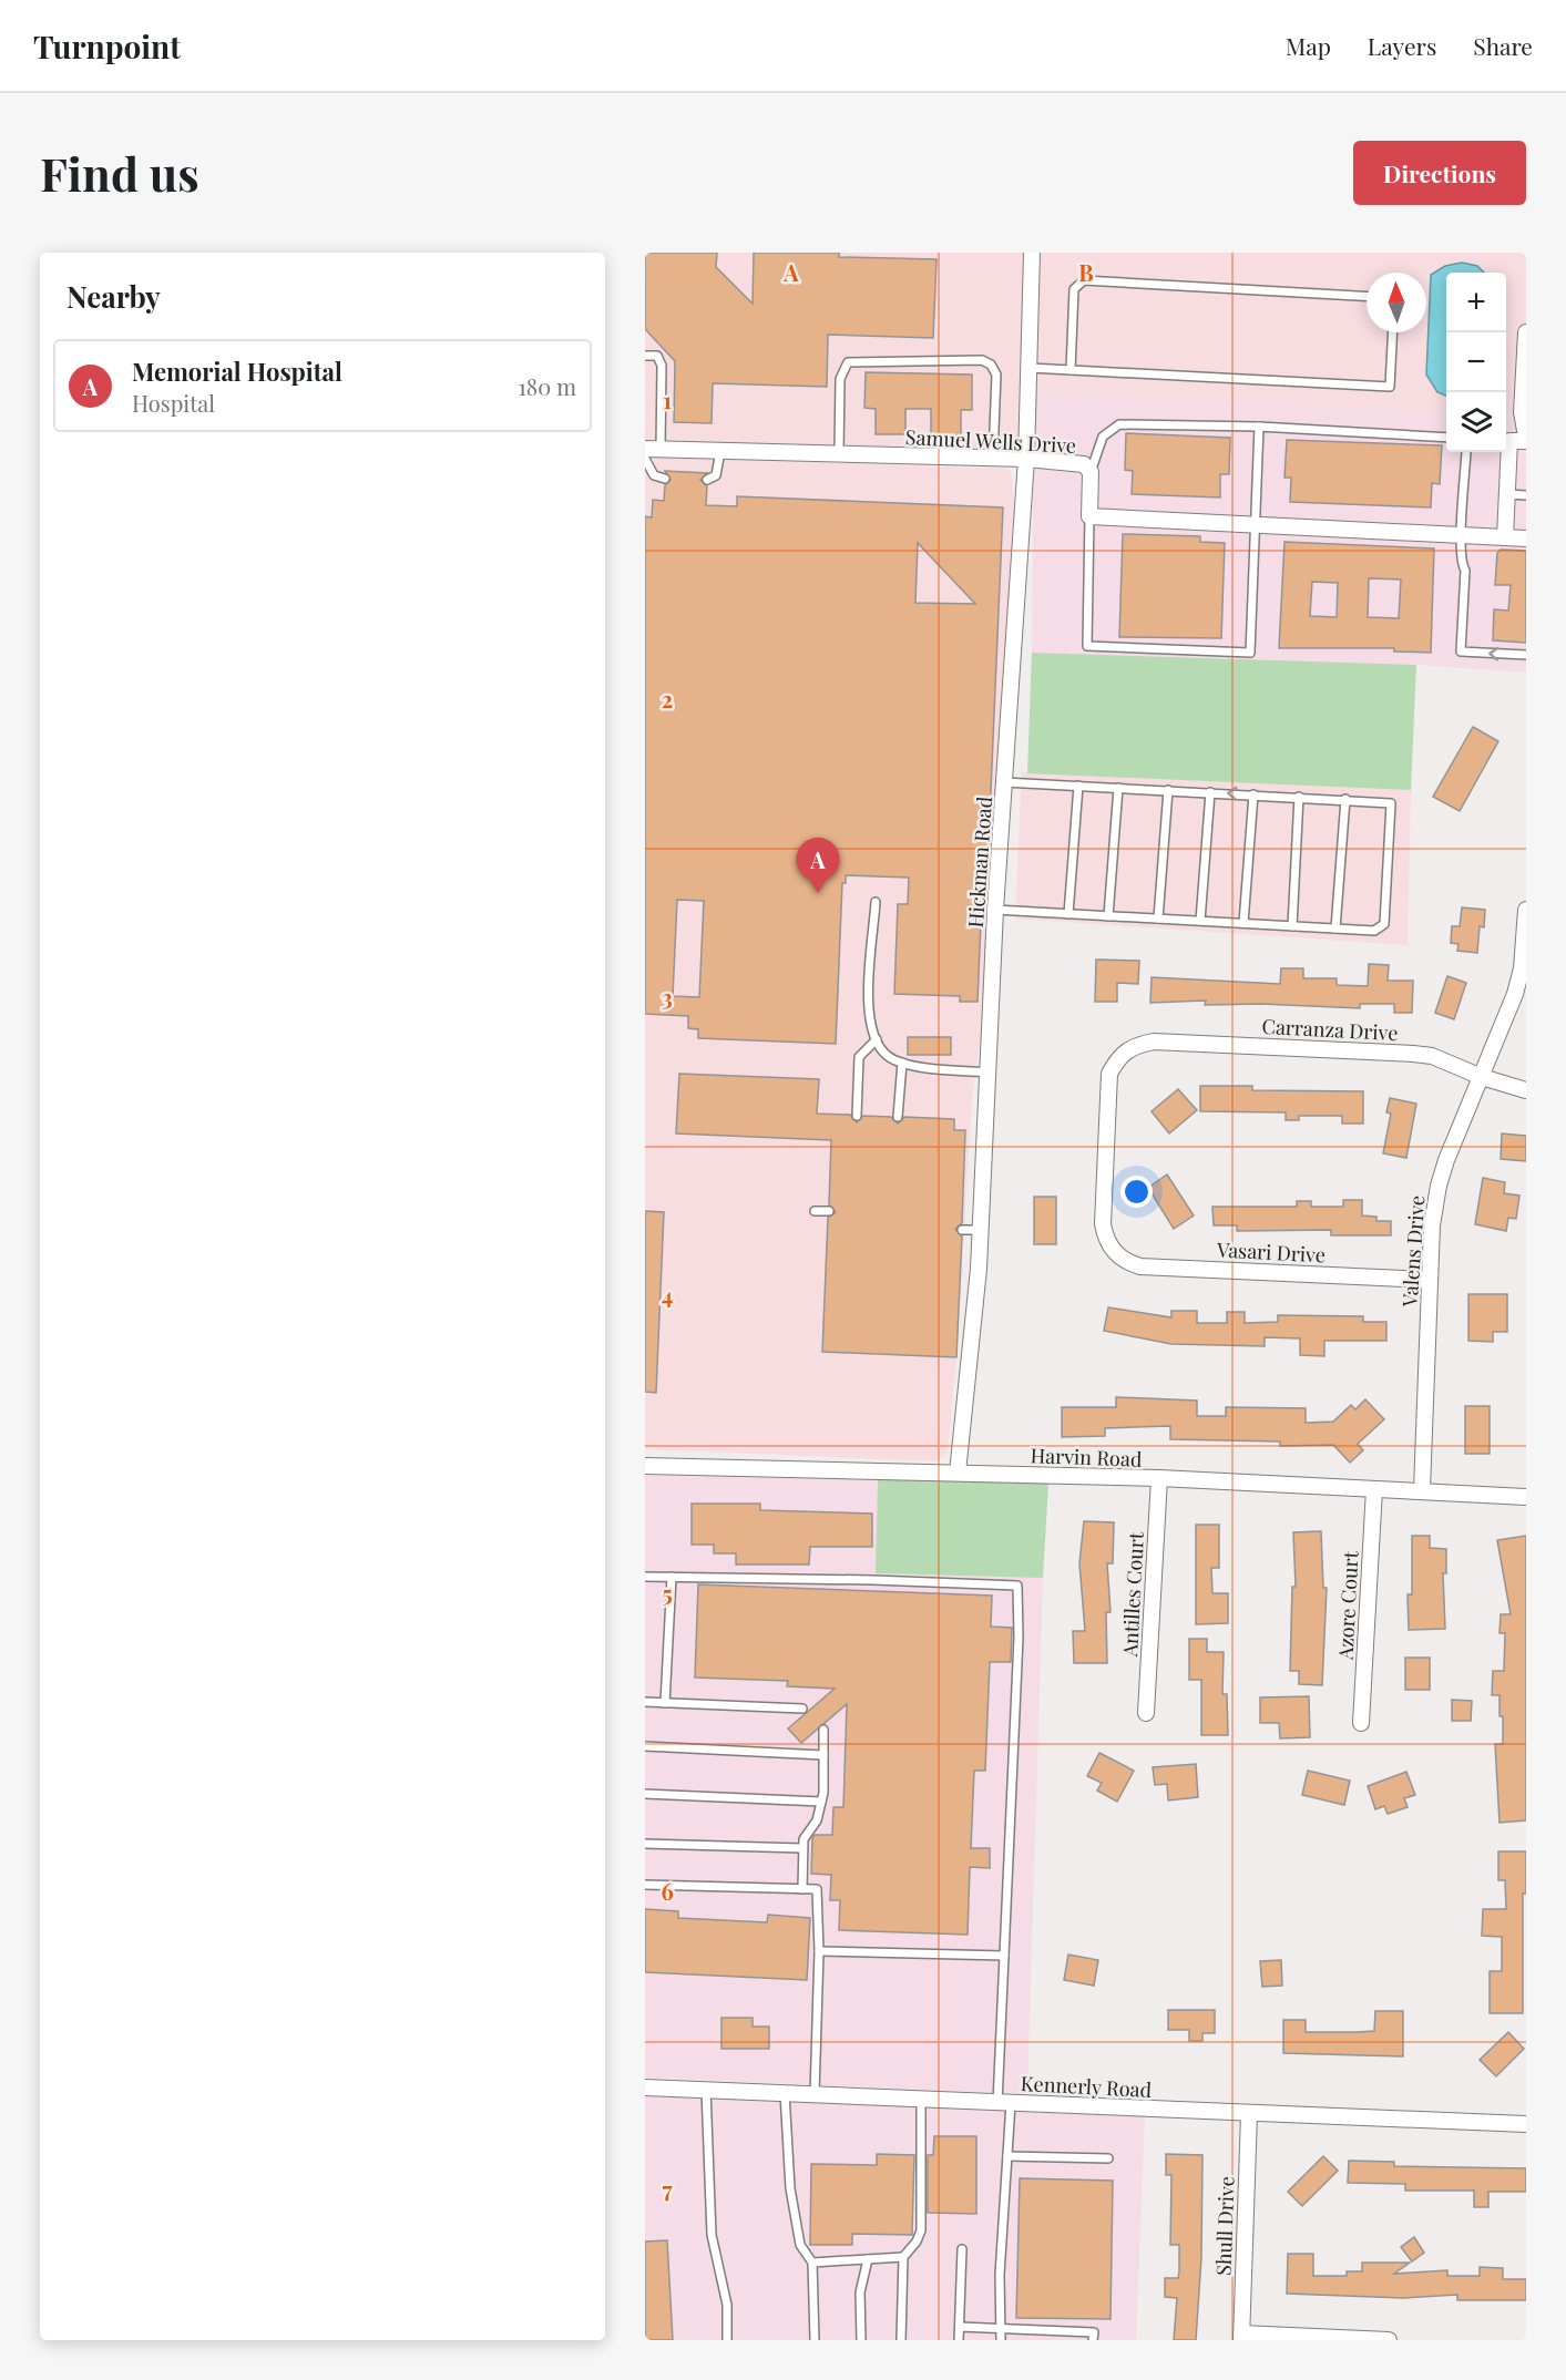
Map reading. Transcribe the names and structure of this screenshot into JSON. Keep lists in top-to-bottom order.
{
  "streets": {
    "street": [
      "Samuel Wells Drive",
      "Hickman Road",
      "Carranza Drive",
      "Valens Drive",
      "Vasari Drive",
      "Harvin Road",
      "Antilles Court",
      "Azore Court",
      "Kennerly Road",
      "Shull Drive"
    ]
  },
  "crossings": [
    ["Samuel Wells Drive", "Hickman Road"],
    ["Hickman Road", "Harvin Road"],
    ["Carranza Drive", "Valens Drive"],
    ["Carranza Drive", "Vasari Drive"],
    ["Valens Drive", "Vasari Drive"],
    ["Valens Drive", "Harvin Road"],
    ["Harvin Road", "Antilles Court"],
    ["Harvin Road", "Azore Court"],
    ["Kennerly Road", "Shull Drive"]
  ],
  "north": "top",
  "page": {
    "header": "Turnpoint",
    "nav": ["Map", "Layers", "Share"],
    "buttons": "Directions",
    "title": "Find us",
    "heading": "Nearby",
    "map_buttons": ["+", "−"],
    "list": [
      {
        "mark": "A",
        "name": "Memorial Hospital",
        "note": "Hospital",
        "value": "180 m"
      }
    ],
    "pins": "A"
  },
  "grid": {
    "columns": ["A", "B"],
    "rows": [
      "1",
      "2",
      "3",
      "4",
      "5",
      "6",
      "7"
    ]
  }
}
